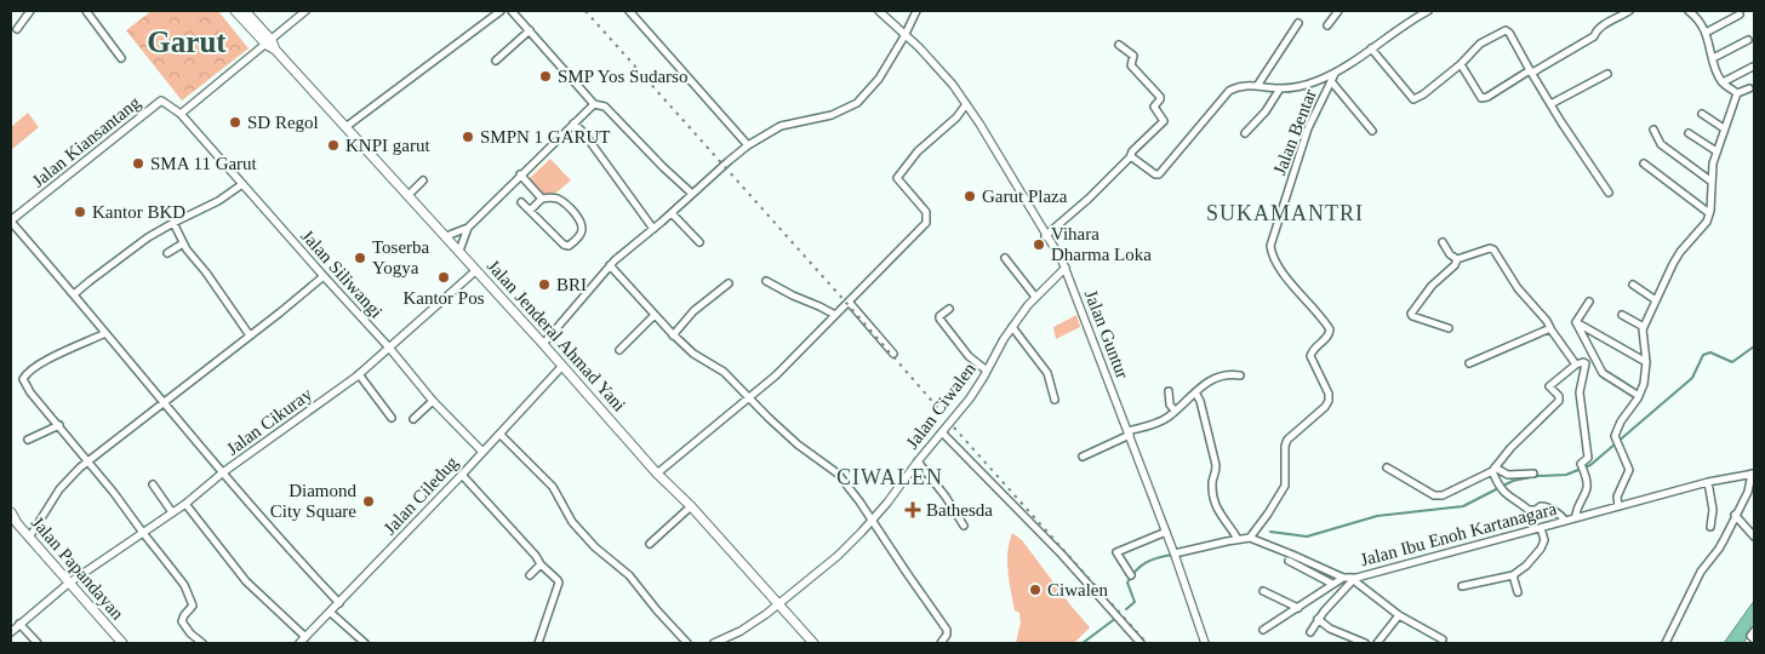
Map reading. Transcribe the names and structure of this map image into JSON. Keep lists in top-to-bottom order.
{
  "streets": {
    "main road": ["Jalan Jenderal Ahmad Yani", "Jalan Papandayan"],
    "street": [
      "Jalan Bentar",
      "Jalan Kiansantang",
      "Jalan Siliwangi",
      "Jalan Guntur",
      "Jalan Ciwalen",
      "Jalan Cikuray",
      "Jalan Ciledug",
      "Jalan Ibu Enoh Kartanagara"
    ]
  },
  "crossings": [
    ["Jalan Bentar", "Jalan Ibu Enoh Kartanagara"],
    ["Jalan Kiansantang", "Jalan Siliwangi"],
    ["Jalan Siliwangi", "Jalan Cikuray"],
    ["Jalan Siliwangi", "Jalan Ciledug"],
    ["Jalan Guntur", "Jalan Ciwalen"],
    ["Jalan Guntur", "Jalan Ibu Enoh Kartanagara"],
    ["Jalan Jenderal Ahmad Yani", "Jalan Ciwalen"],
    ["Jalan Jenderal Ahmad Yani", "Jalan Cikuray"],
    ["Jalan Jenderal Ahmad Yani", "Jalan Ciledug"],
    ["Jalan Cikuray", "Jalan Papandayan"]
  ],
  "districts": ["Garut", "SUKAMANTRI", "CIWALEN"],
  "places": {
    "other": [
      "SMP Yos Sudarso",
      "SD Regol",
      "SMPN 1 GARUT",
      "KNPI garut",
      "SMA 11 Garut",
      "Garut Plaza",
      "Kantor BKD",
      "Vihara Dharma Loka",
      "Toserba Yogya",
      "Kantor Pos",
      "BRI",
      "Diamond City Square",
      "Ciwalen"
    ],
    "health": ["Bathesda"]
  }
}
